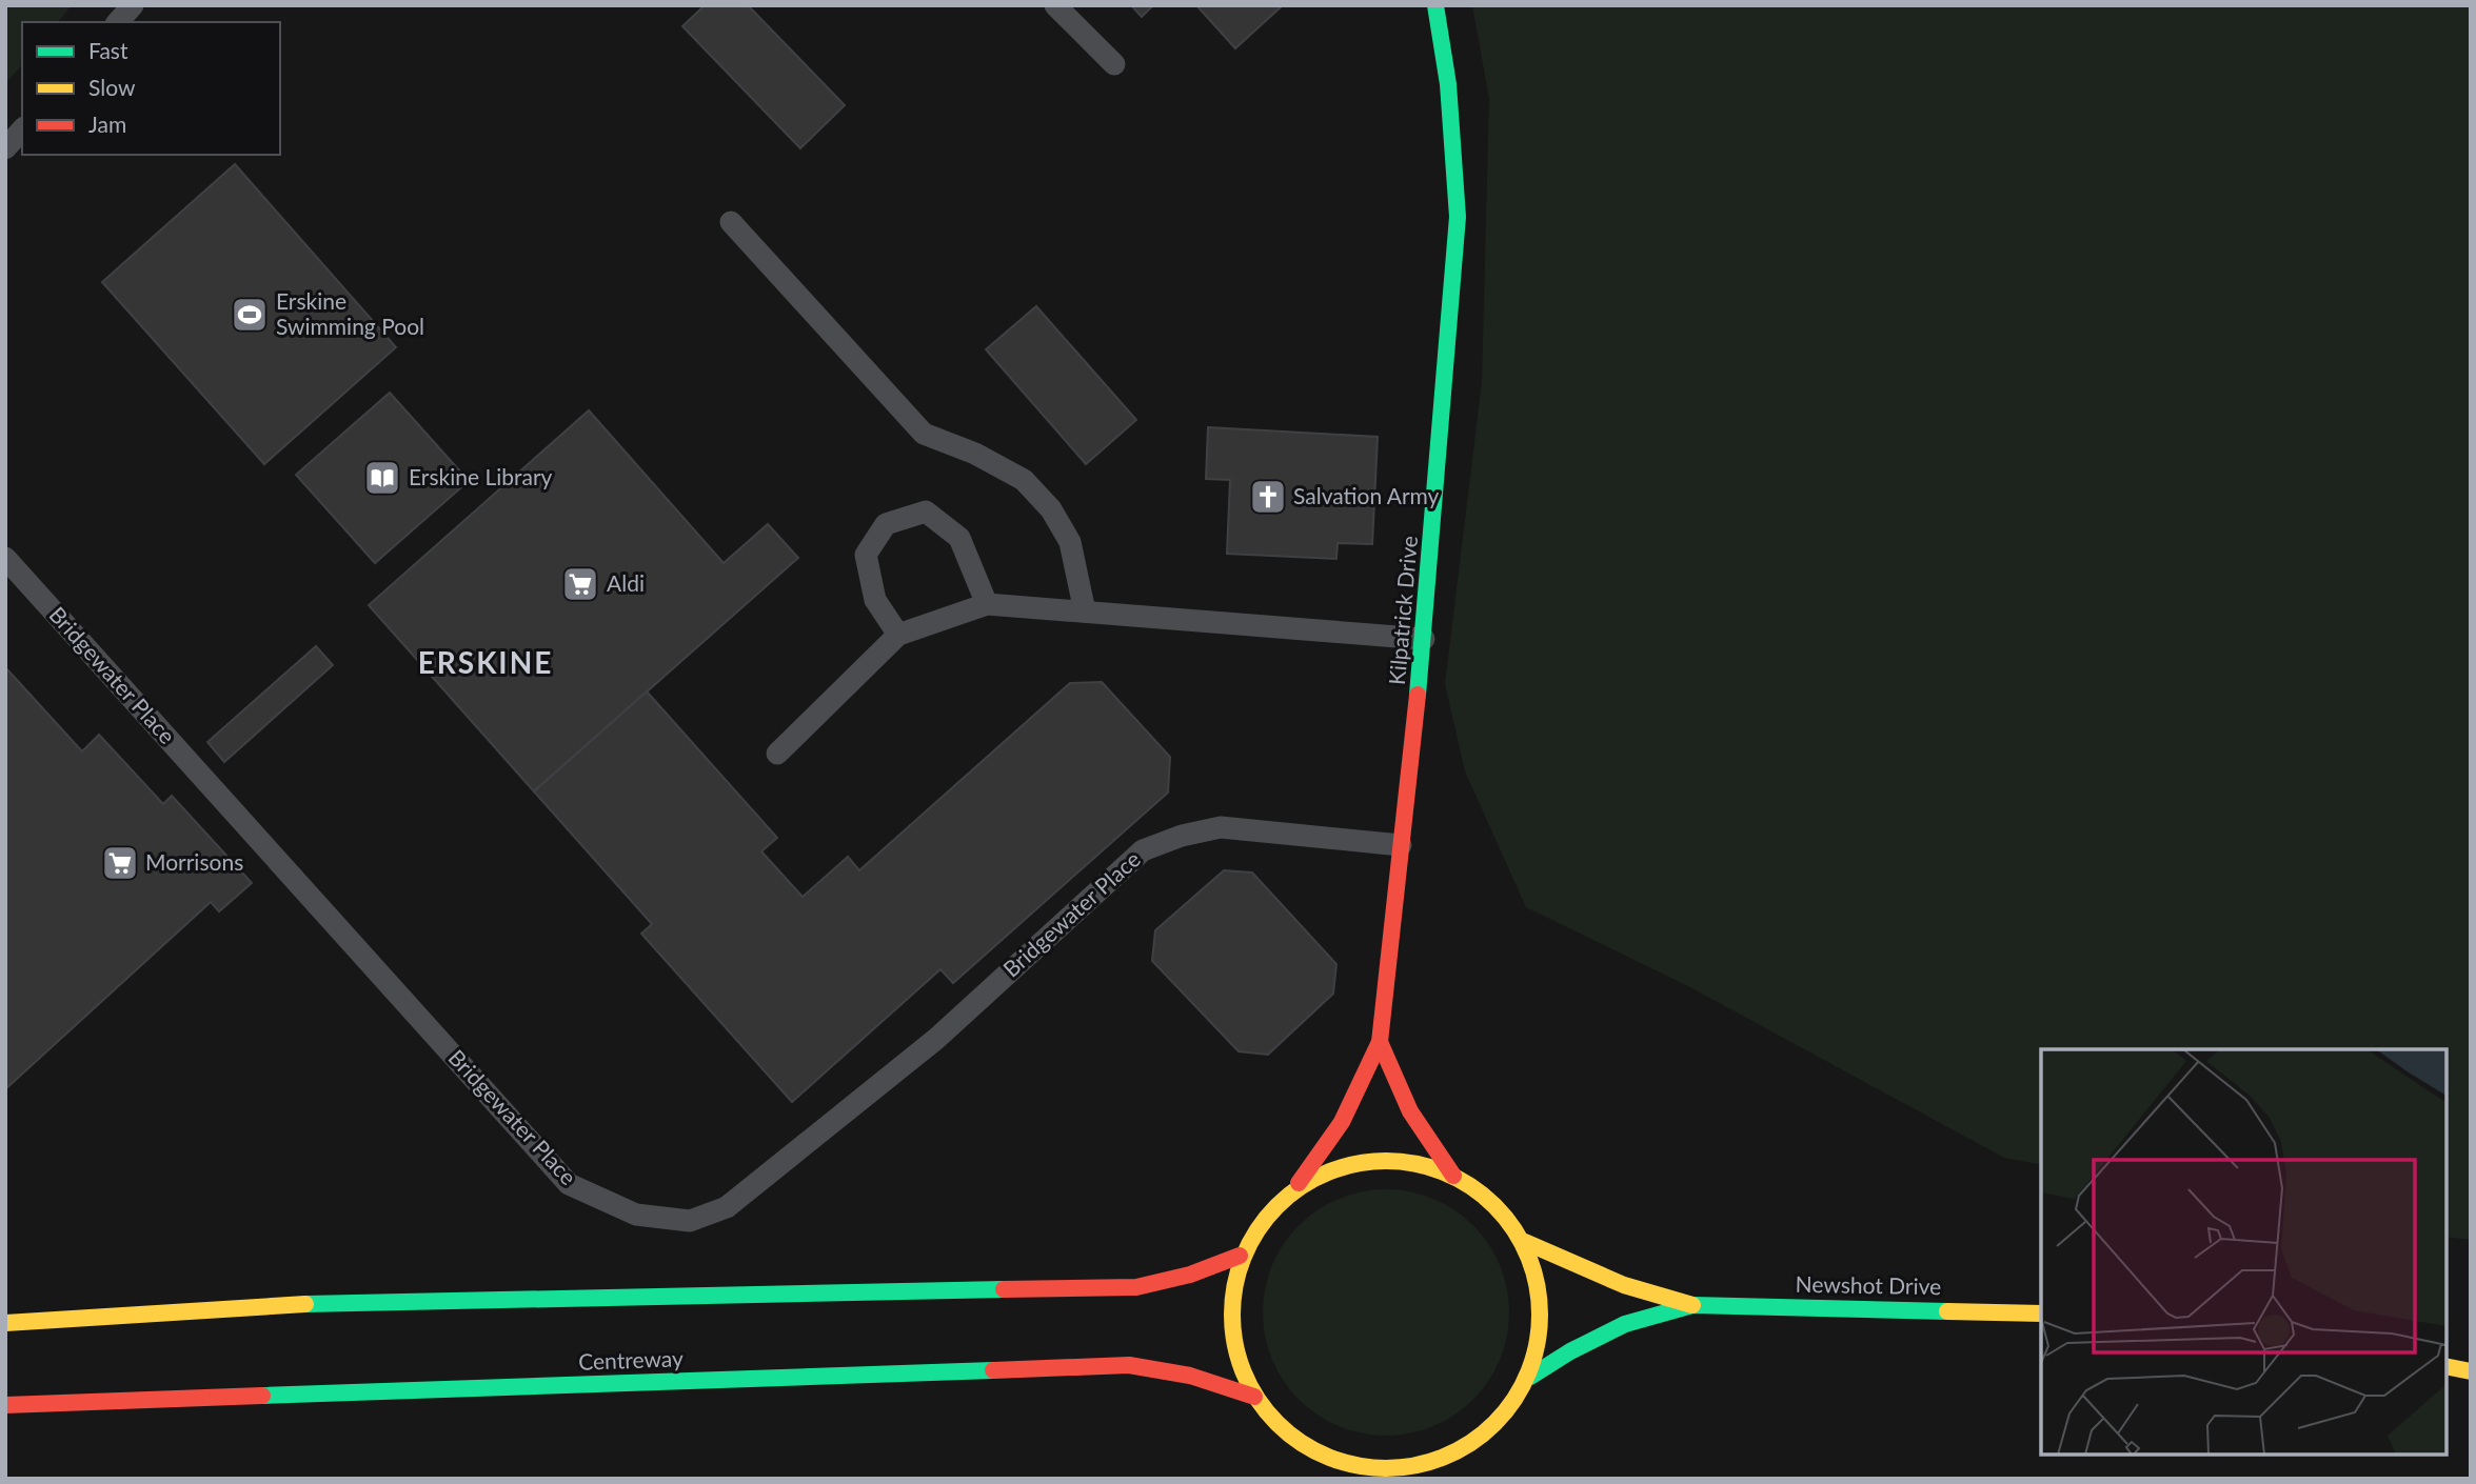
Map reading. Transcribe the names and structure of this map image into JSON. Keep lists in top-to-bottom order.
{
  "streets": {
    "street": ["Kilpatrick Drive", "Newshot Drive", "Centreway"],
    "lane": ["Bridgewater Place"]
  },
  "crossings": [
    ["Kilpatrick Drive", "Bridgewater Place"]
  ],
  "districts": ["ERSKINE"],
  "places": {
    "sports": ["Erskine Swimming Pool"],
    "library": ["Erskine Library"],
    "church": ["Salvation Army"],
    "supermarket": ["Aldi", "Morrisons"]
  },
  "legend": ["Fast", "Slow", "Jam"]
}
